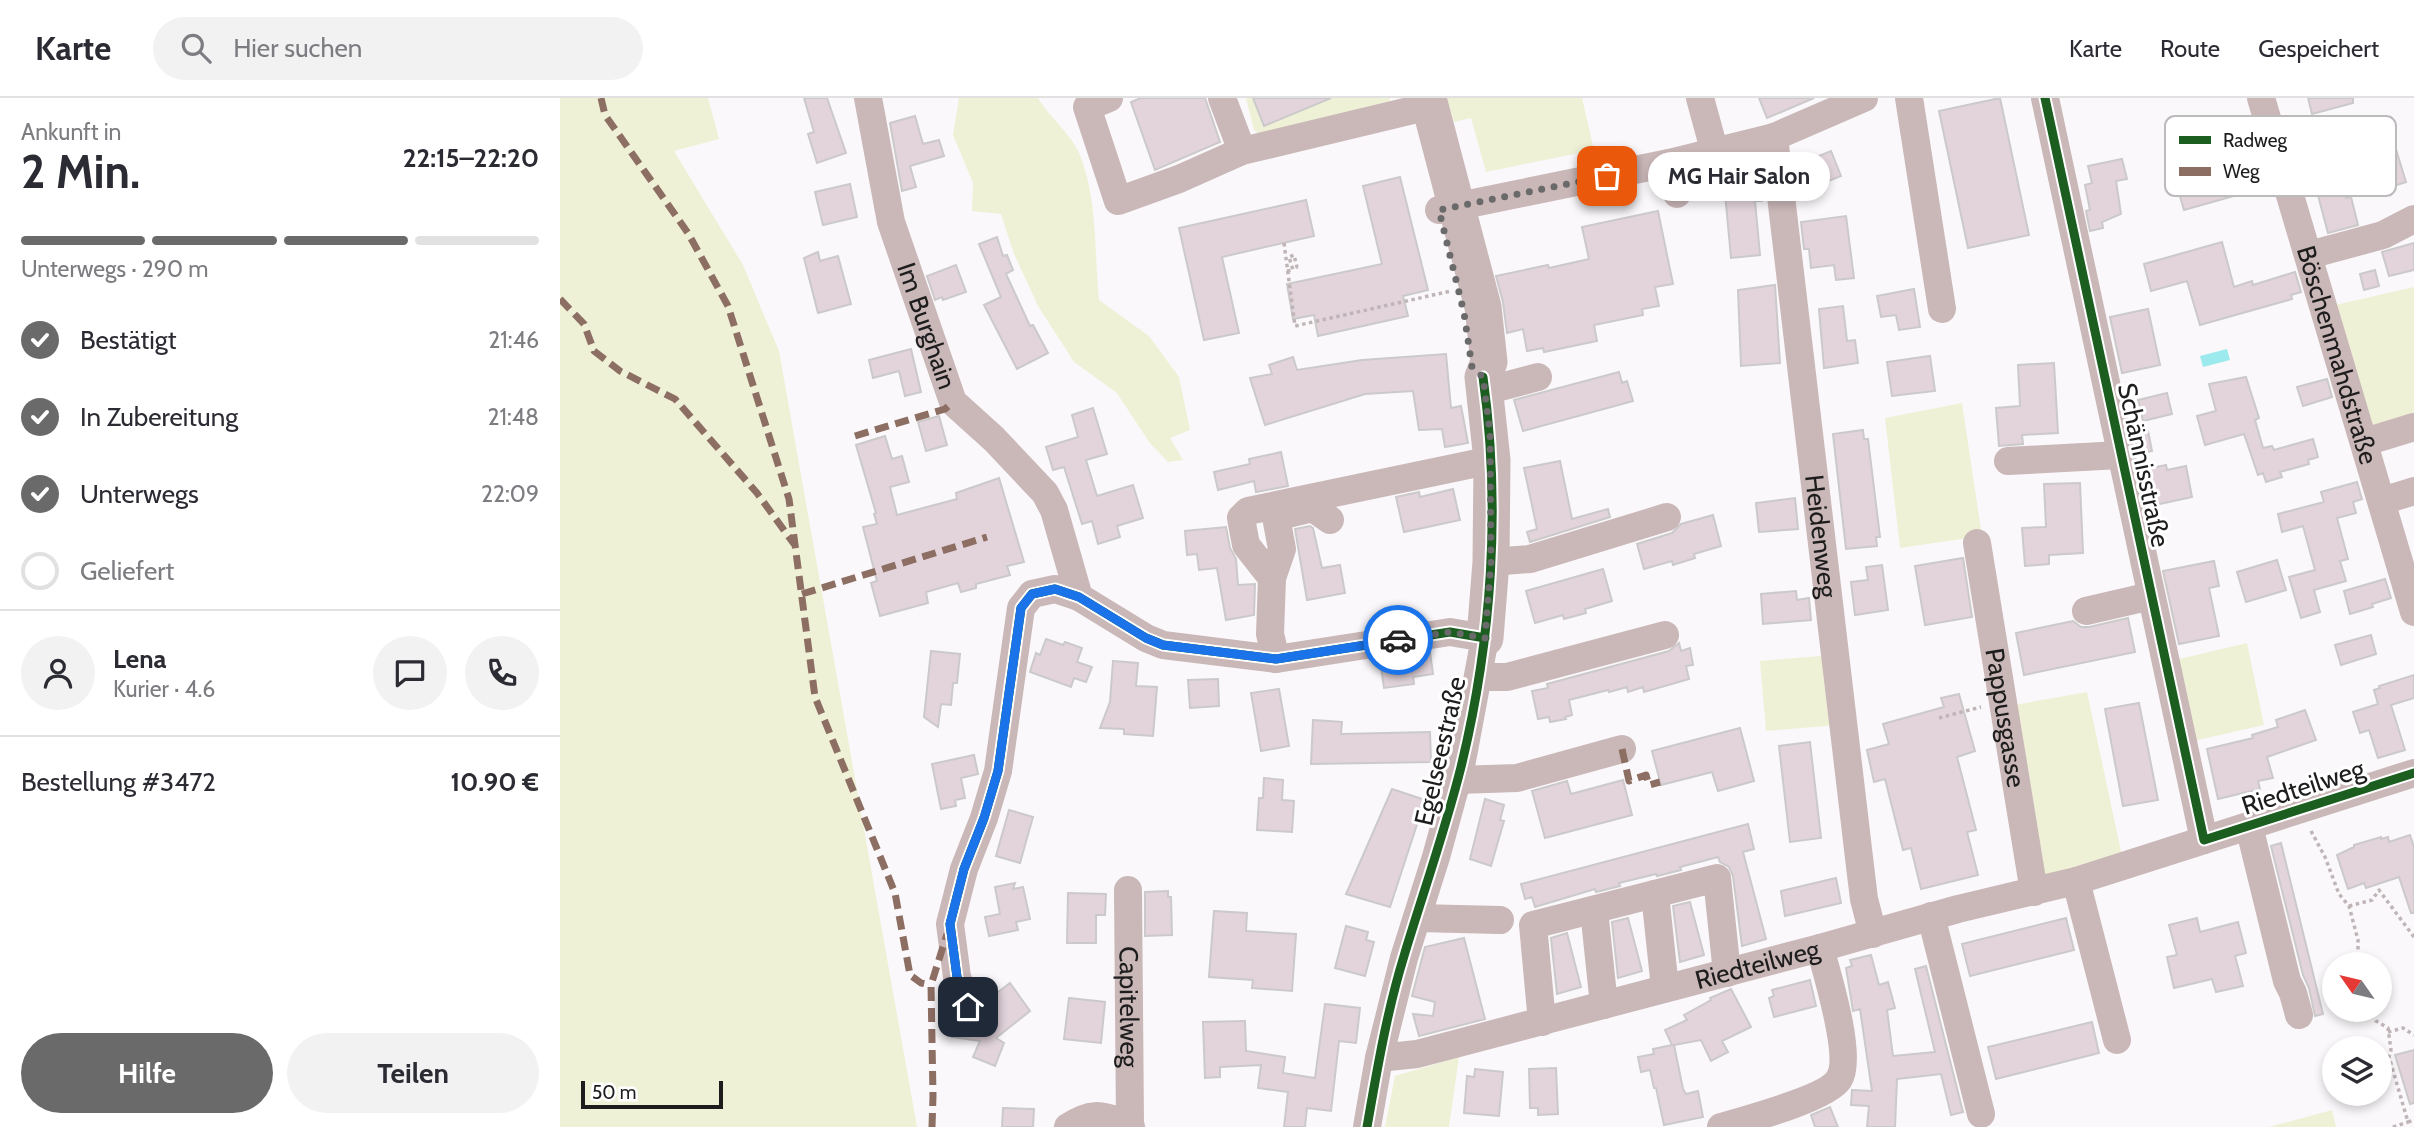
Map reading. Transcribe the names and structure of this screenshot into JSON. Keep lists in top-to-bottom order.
{
  "streets": {
    "main road": ["Egelseestraße"],
    "street": [
      "Im Burghain",
      "Böschenmahdstraße",
      "Schännisstraße",
      "Heidenweg",
      "Pappusgasse",
      "Riedteilweg",
      "Capitelweg"
    ]
  },
  "crossings": [
    ["Schännisstraße", "Riedteilweg"],
    ["Heidenweg", "Riedteilweg"],
    ["Pappusgasse", "Riedteilweg"],
    ["Egelseestraße", "Riedteilweg"]
  ],
  "places": ["MG Hair Salon"],
  "legend": ["Radweg", "Weg"],
  "scale_bar": "50 m",
  "north": "top left",
  "page": {
    "header": "Karte",
    "search": "Hier suchen",
    "nav": ["Karte", "Route", "Gespeichert"],
    "heading": ["2 Min.", "Ankunft in", "22:15–22:20"],
    "panel": [
      "Lena",
      "Kurier · 4.6",
      "Bestellung #3472",
      "10.90 €"
    ],
    "bubble": "MG Hair Salon",
    "bar": "Unterwegs · 290 m",
    "list": [
      ["Bestätigt", "21:46"],
      ["In Zubereitung", "21:48"],
      ["Unterwegs", "22:09"],
      "Geliefert"
    ],
    "buttons": ["Hilfe", "Teilen"],
    "scale": "50 m"
  }
}
